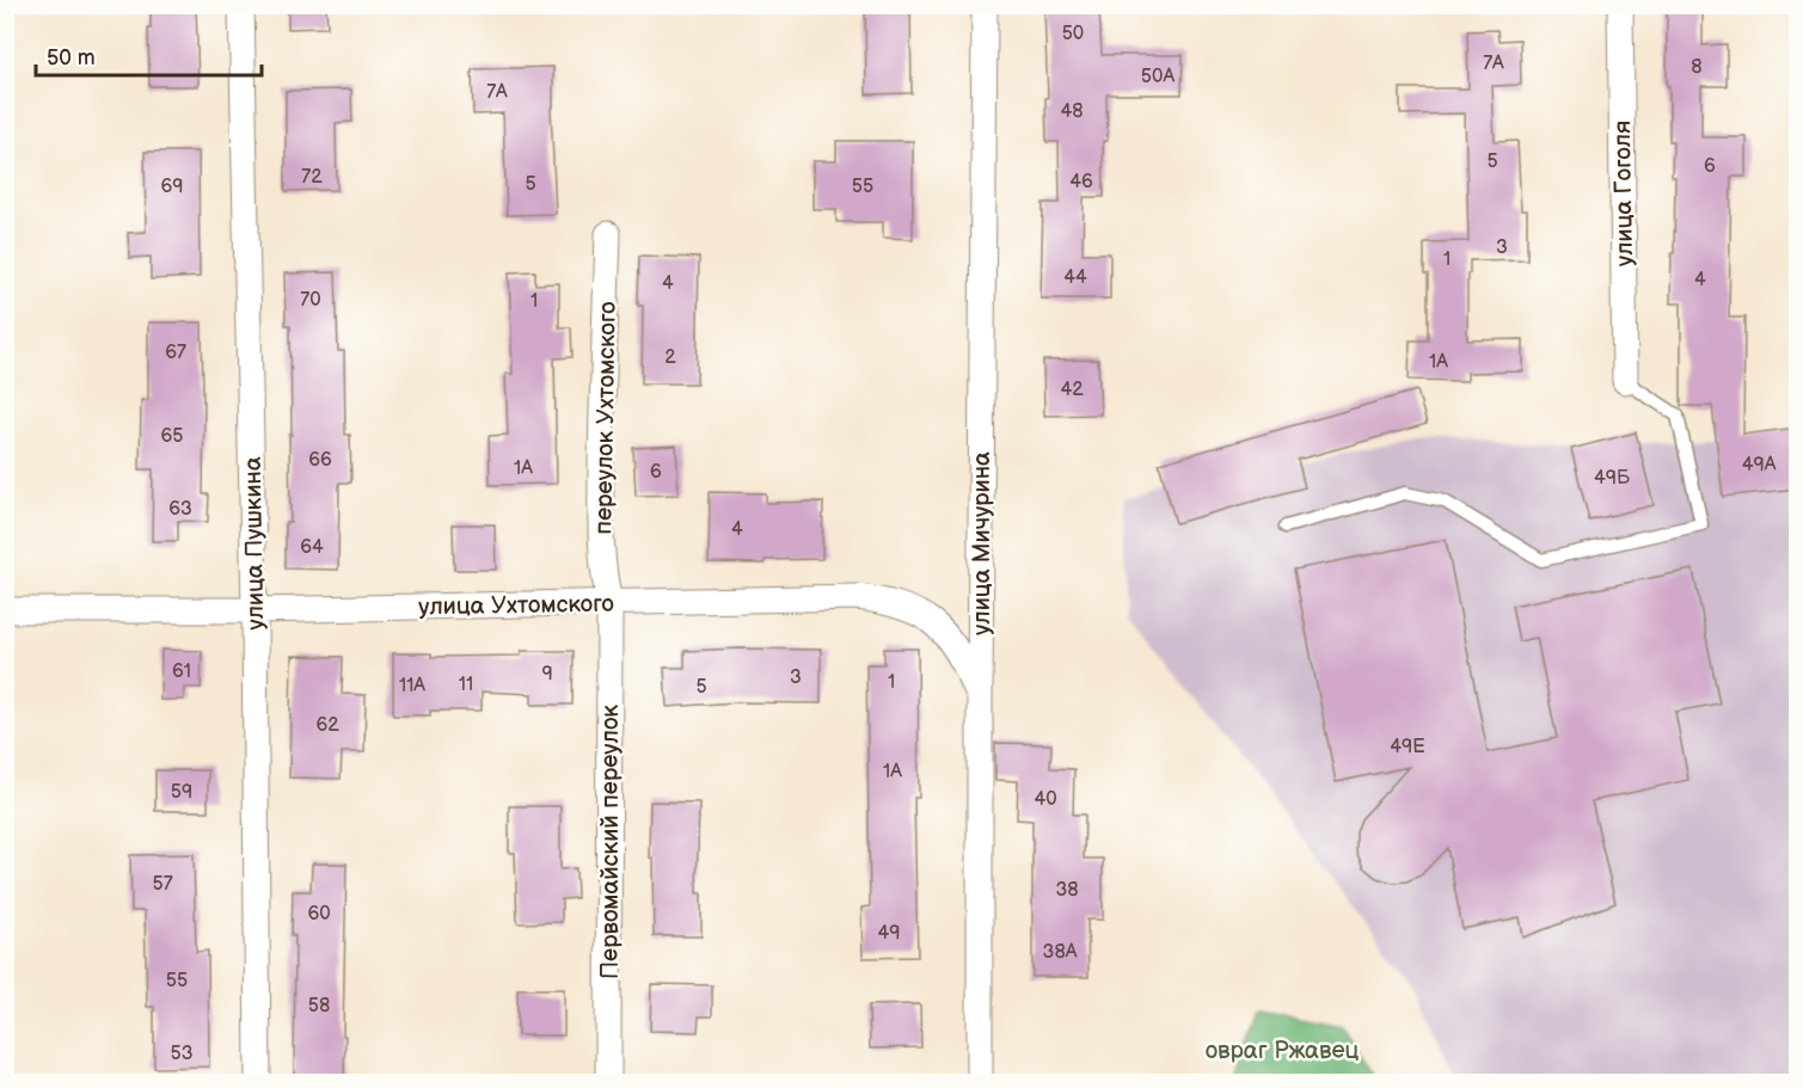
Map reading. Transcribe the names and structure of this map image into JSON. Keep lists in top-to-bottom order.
{
  "streets": {
    "street": [
      "улица Гоголя",
      "переулок Ухтомского",
      "улица Пушкина",
      "улица Мичурина",
      "улица Ухтомского",
      "Первомайский переулок"
    ]
  },
  "crossings": [
    ["переулок Ухтомского", "улица Ухтомского"],
    ["переулок Ухтомского", "Первомайский переулок"],
    ["улица Пушкина", "улица Ухтомского"],
    ["улица Мичурина", "улица Ухтомского"],
    ["улица Ухтомского", "Первомайский переулок"]
  ],
  "parks": ["овраг Ржавец"],
  "house_numbers": [
    "50",
    "7А",
    "8",
    "50А",
    "7А",
    "48",
    "5",
    "6",
    "72",
    "46",
    "5",
    "69",
    "55",
    "3",
    "1",
    "44",
    "4",
    "4",
    "70",
    "1",
    "67",
    "2",
    "1А",
    "42",
    "65",
    "66",
    "49А",
    "1А",
    "6",
    "49Б",
    "63",
    "4",
    "64",
    "61",
    "9",
    "3",
    "1",
    "11",
    "11А",
    "5",
    "62",
    "49Е",
    "1А",
    "59",
    "40",
    "57",
    "38",
    "60",
    "49",
    "38А",
    "55",
    "58",
    "53"
  ],
  "scale_bar": "50 m"
}
